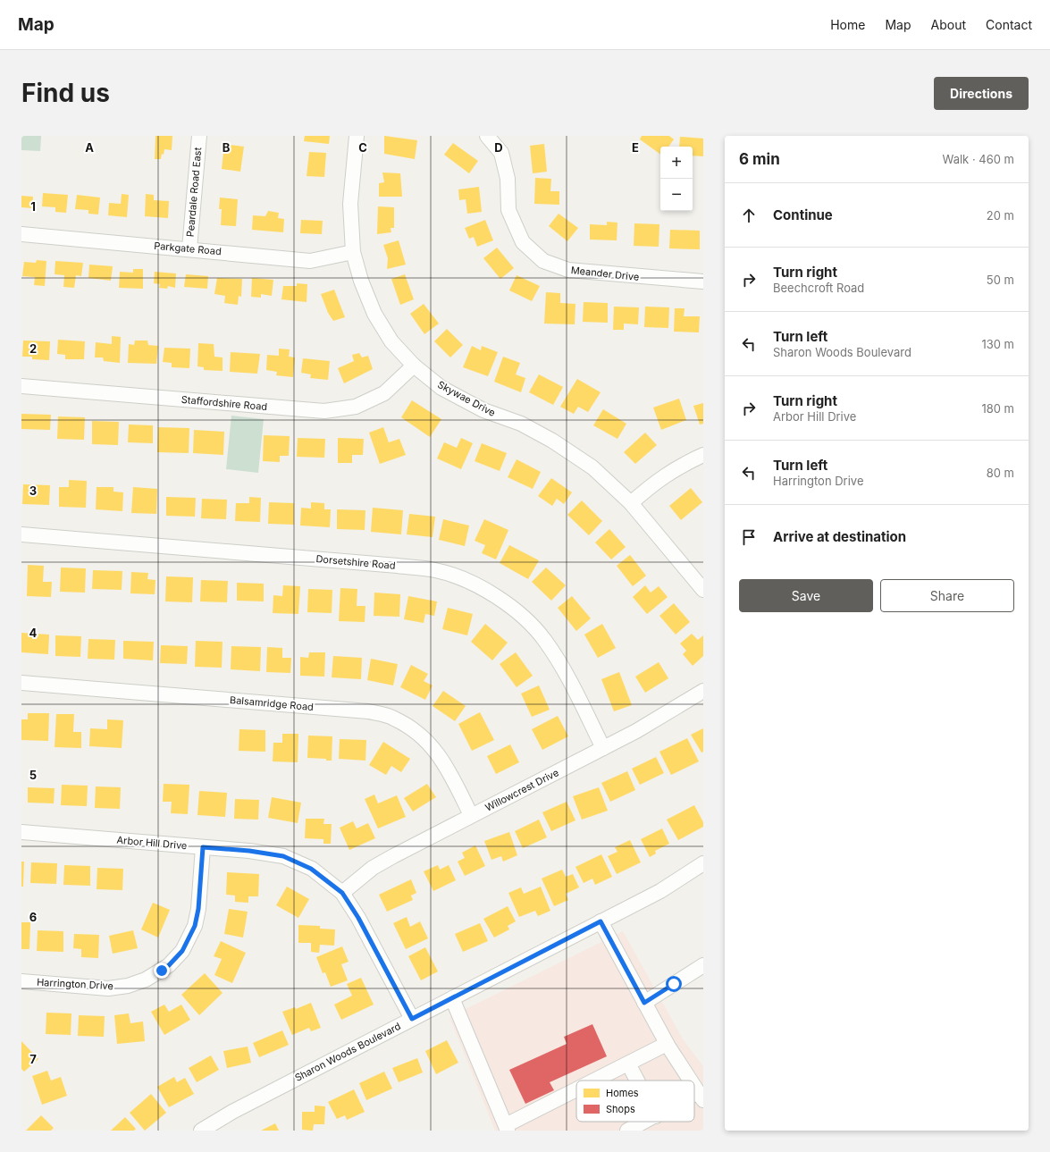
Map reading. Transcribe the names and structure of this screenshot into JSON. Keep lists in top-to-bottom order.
{
  "streets": {
    "street": [
      "Peardale Road East",
      "Parkgate Road",
      "Meander Drive",
      "Skywae Drive",
      "Staffordshire Road",
      "Dorsetshire Road",
      "Balsamridge Road",
      "Willowcrest Drive",
      "Arbor Hill Drive",
      "Harrington Drive",
      "Sharon Woods Boulevard"
    ]
  },
  "crossings": [
    ["Peardale Road East", "Parkgate Road"],
    ["Parkgate Road", "Skywae Drive"],
    ["Skywae Drive", "Staffordshire Road"],
    ["Dorsetshire Road", "Willowcrest Drive"],
    ["Balsamridge Road", "Willowcrest Drive"],
    ["Willowcrest Drive", "Arbor Hill Drive"],
    ["Arbor Hill Drive", "Harrington Drive"],
    ["Arbor Hill Drive", "Sharon Woods Boulevard"]
  ],
  "legend": ["Homes", "Shops"],
  "page": {
    "header": "Map",
    "nav": [
      "Home",
      "Map",
      "About",
      "Contact"
    ],
    "buttons": [
      "Directions",
      ["Save", "Share"]
    ],
    "title": "Find us",
    "heading": ["6 min", "Walk · 460 m"],
    "map_buttons": ["+", "−"],
    "list": [
      ["Continue", "20 m"],
      ["Turn right", "Beechcroft Road", "50 m"],
      ["Turn left", "Sharon Woods Boulevard", "130 m"],
      ["Turn right", "Arbor Hill Drive", "180 m"],
      ["Turn left", "Harrington Drive", "80 m"],
      "Arrive at destination"
    ]
  },
  "grid": {
    "columns": [
      "A",
      "B",
      "C",
      "D",
      "E"
    ],
    "rows": [
      "1",
      "2",
      "3",
      "4",
      "5",
      "6",
      "7"
    ]
  }
}
